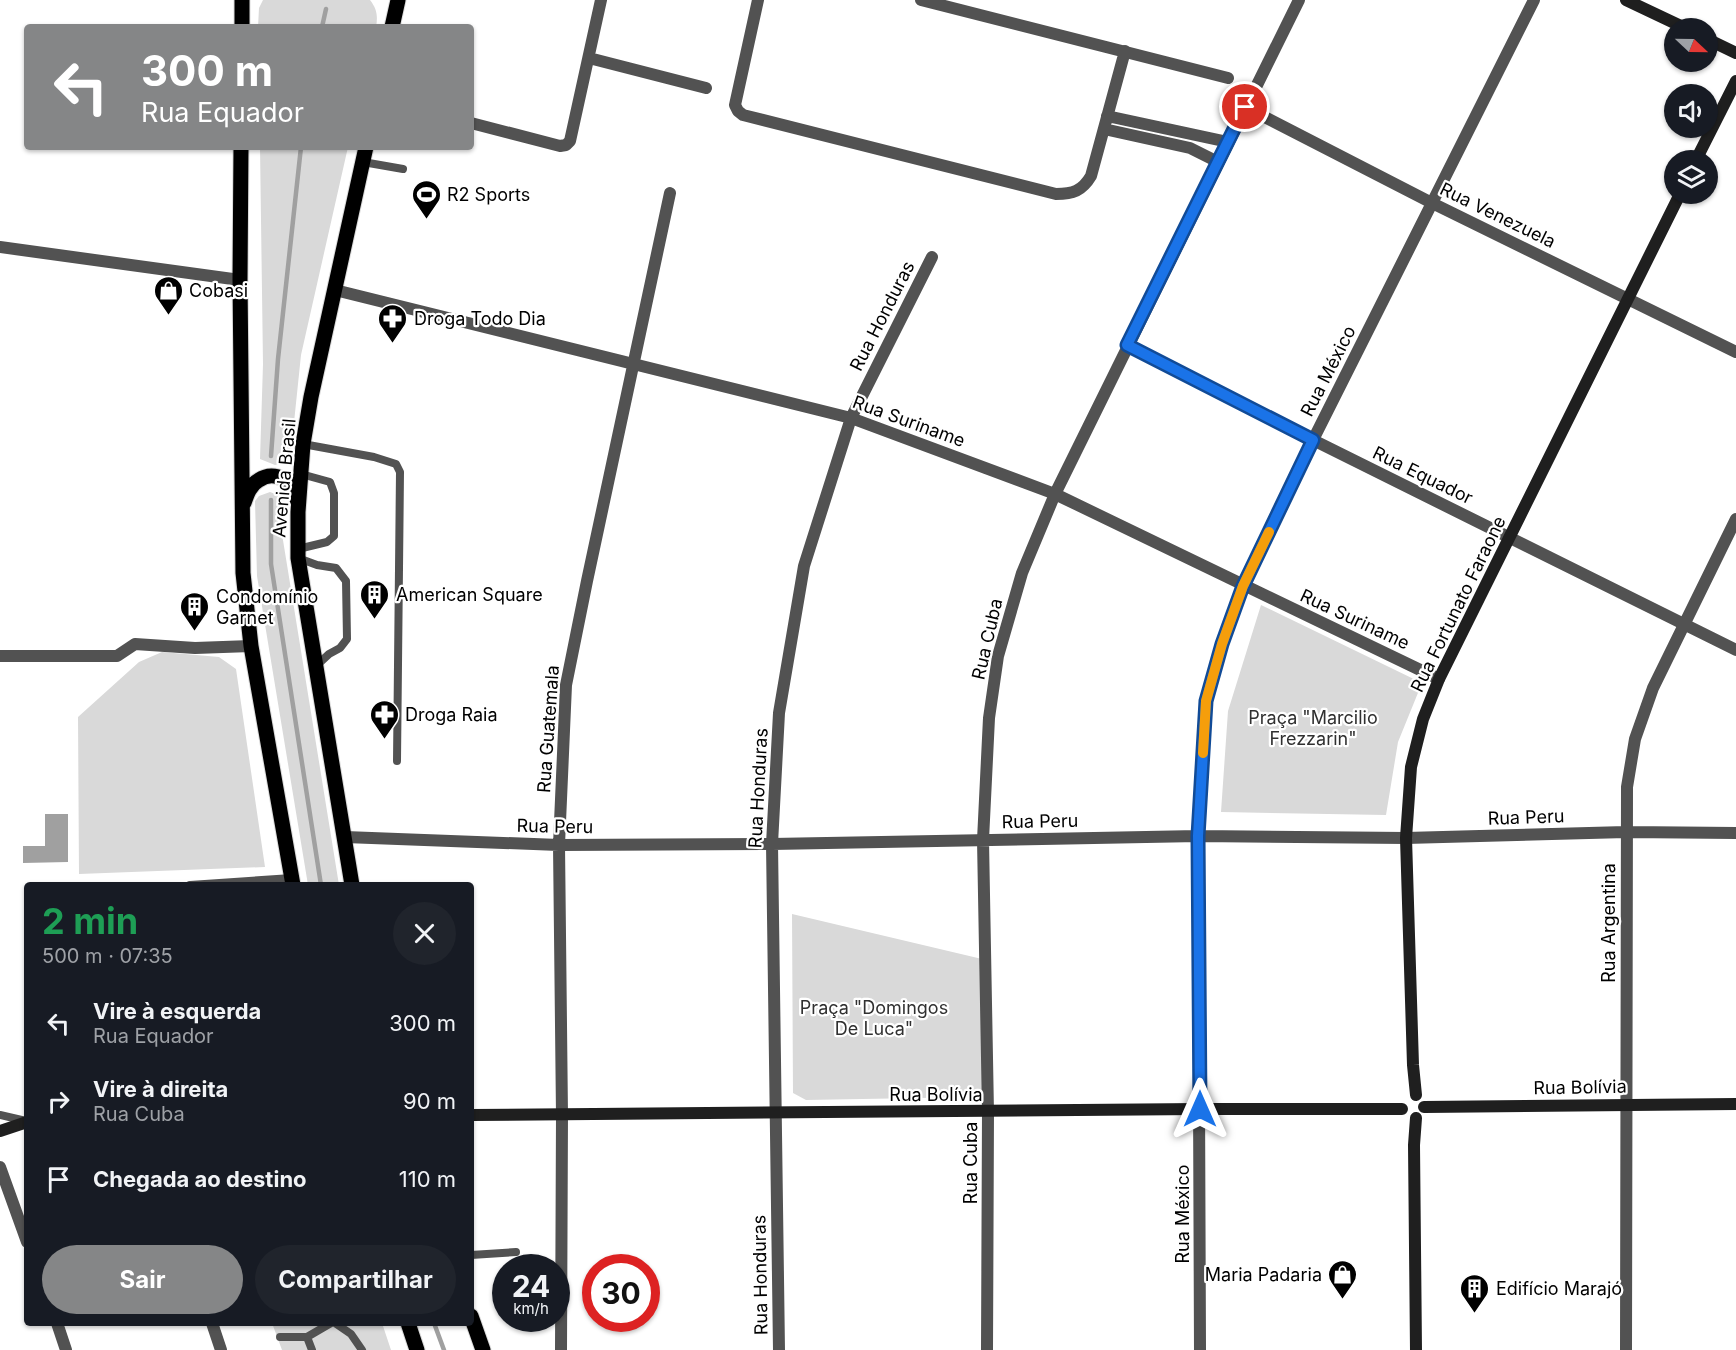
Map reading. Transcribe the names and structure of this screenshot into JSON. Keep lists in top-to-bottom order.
{
  "streets": {
    "main road": ["Avenida Brasil", "Rua Fortunato Faraone", "Rua Bolívia"],
    "street": [
      "Rua Venezuela",
      "Rua Honduras",
      "Rua México",
      "Rua Suriname",
      "Rua Equador",
      "Rua Cuba",
      "Rua Guatemala",
      "Rua Peru",
      "Rua Argentina"
    ]
  },
  "crossings": [
    ["Rua Venezuela", "Rua México"],
    ["Rua Venezuela", "Rua Fortunato Faraone"],
    ["Rua Venezuela", "Rua Cuba"],
    ["Rua Honduras", "Rua Suriname"],
    ["Rua Honduras", "Rua Peru"],
    ["Rua Honduras", "Rua Bolívia"],
    ["Rua México", "Rua Suriname"],
    ["Rua México", "Rua Equador"],
    ["Rua México", "Rua Peru"],
    ["Rua México", "Rua Bolívia"],
    ["Rua Suriname", "Avenida Brasil"],
    ["Rua Suriname", "Rua Fortunato Faraone"],
    ["Rua Suriname", "Rua Cuba"],
    ["Rua Suriname", "Rua Guatemala"],
    ["Rua Equador", "Rua Fortunato Faraone"],
    ["Rua Equador", "Rua Cuba"],
    ["Rua Equador", "Rua Argentina"],
    ["Avenida Brasil", "Rua Peru"],
    ["Rua Fortunato Faraone", "Rua Peru"],
    ["Rua Fortunato Faraone", "Rua Bolívia"],
    ["Rua Cuba", "Rua Peru"],
    ["Rua Cuba", "Rua Bolívia"],
    ["Rua Guatemala", "Rua Peru"],
    ["Rua Guatemala", "Rua Bolívia"],
    ["Rua Peru", "Rua Argentina"],
    ["Rua Argentina", "Rua Bolívia"]
  ],
  "parks": ["Praça \"Marcilio Frezzarin\"", "Praça \"Domingos De Luca\""],
  "places": {
    "sports": ["R2 Sports"],
    "shop": ["Cobasi", "Maria Padaria"],
    "pharmacy": ["Droga Todo Dia", "Droga Raia"],
    "building": ["American Square", "Condomínio Garnet", "Edifício Marajó"]
  },
  "north": "right",
  "page": {
    "turn": ["300 m", "Rua Equador"],
    "heading": ["2 min", "500 m · 07:35"],
    "list": [
      {
        "name": "Vire à esquerda",
        "note": "Rua Equador",
        "value": "300 m"
      },
      {
        "name": "Vire à direita",
        "note": "Rua Cuba",
        "value": "90 m"
      },
      {
        "name": "Chegada ao destino",
        "value": "110 m"
      }
    ],
    "buttons": ["Sair", "Compartilhar"],
    "speed": "24 km/h",
    "limit": "30"
  }
}
